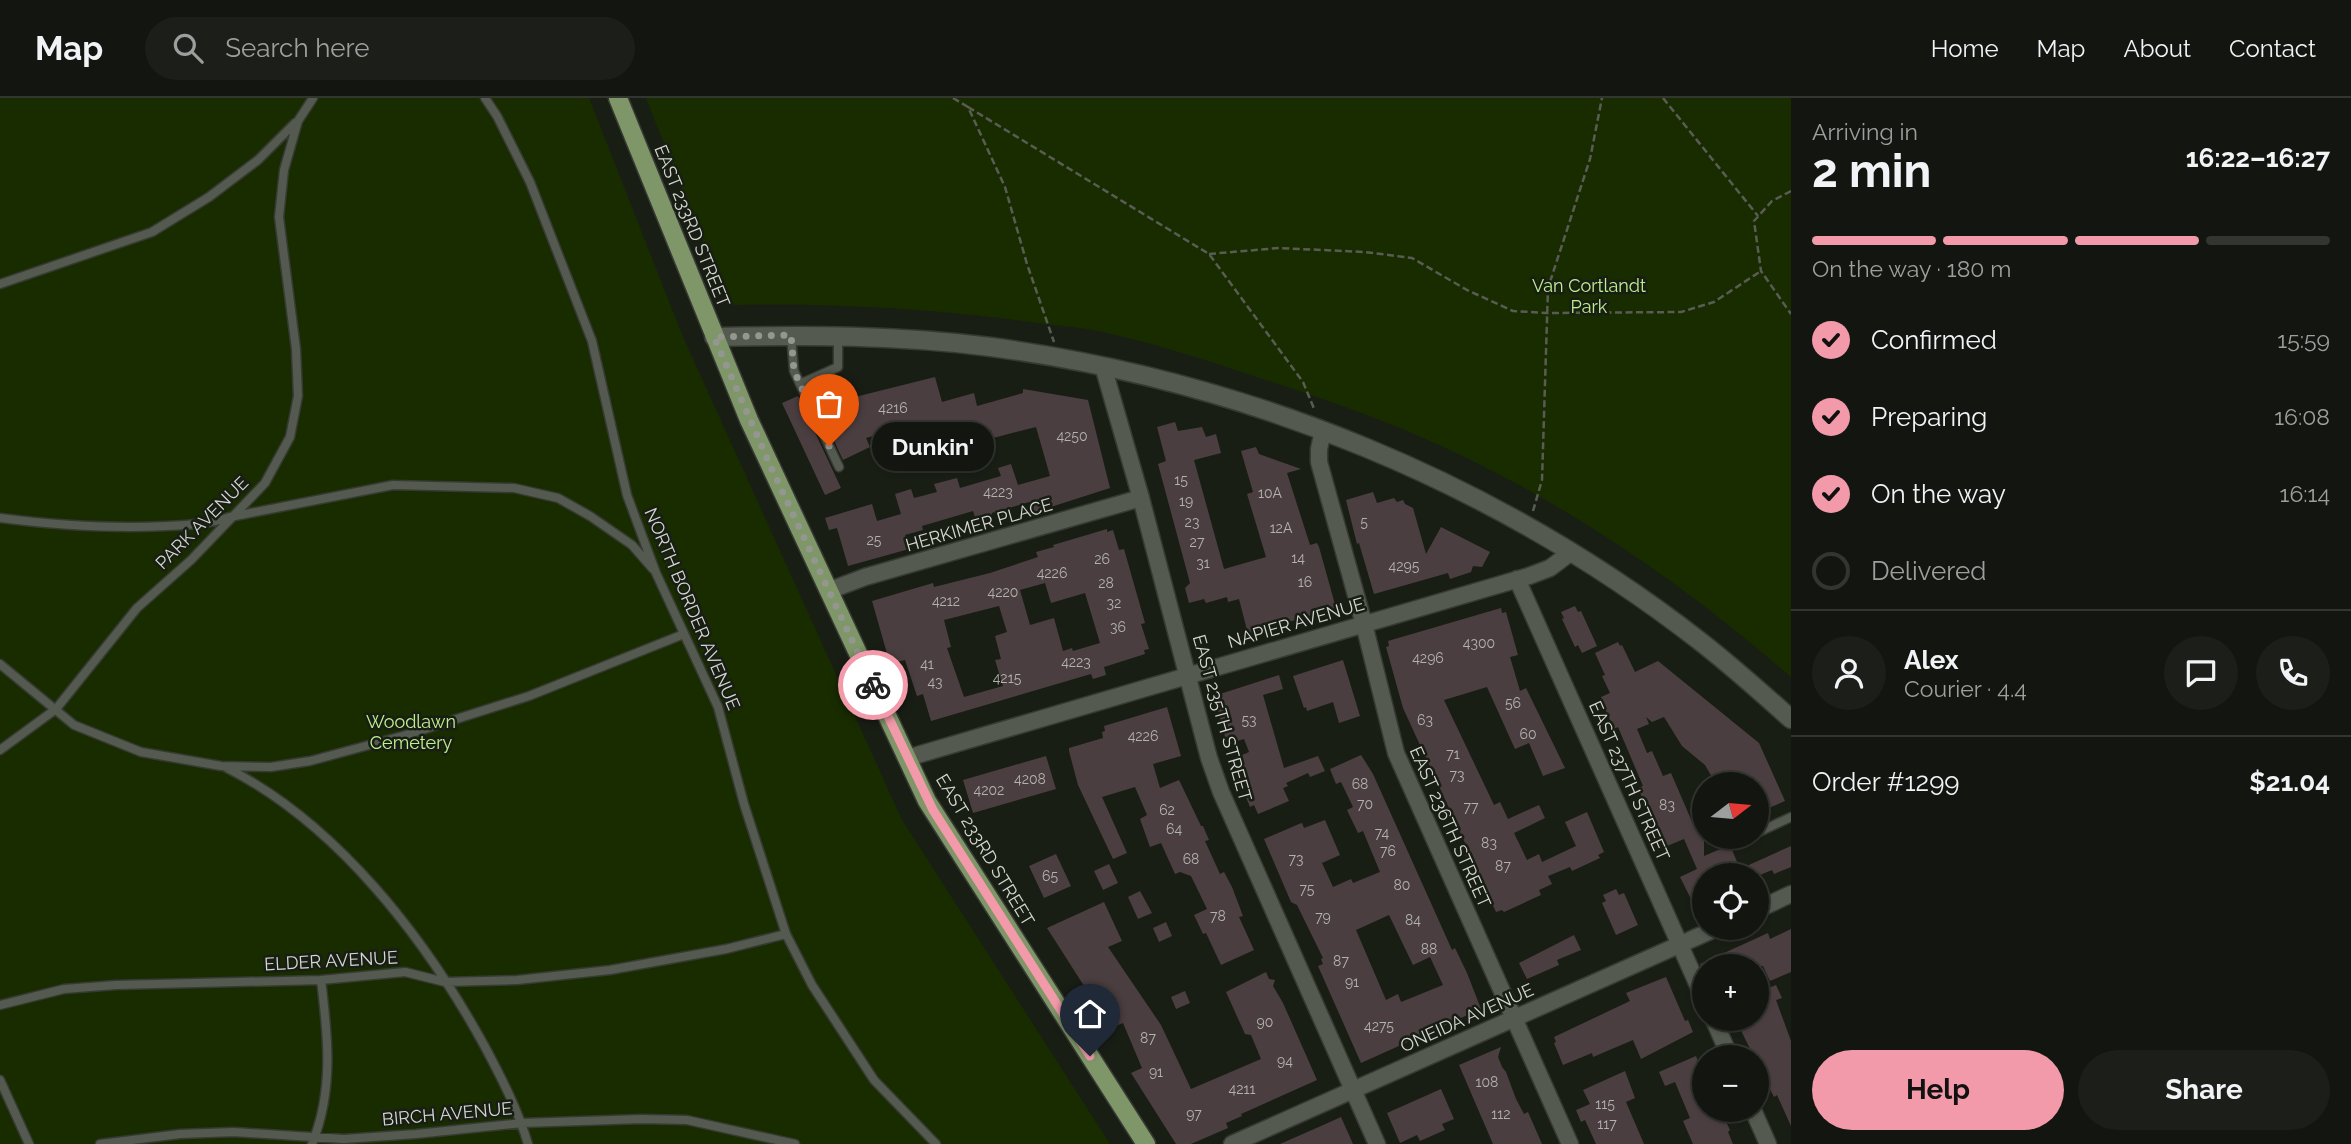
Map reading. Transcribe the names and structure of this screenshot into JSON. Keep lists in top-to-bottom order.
{
  "streets": {
    "main road": ["EAST 233RD STREET"],
    "street": [
      "HERKIMER PLACE",
      "NAPIER AVENUE",
      "EAST 235TH STREET",
      "EAST 237TH STREET",
      "EAST 236TH STREET",
      "ONEIDA AVENUE"
    ],
    "lane": [
      "PARK AVENUE",
      "NORTH BORDER AVENUE",
      "ELDER AVENUE",
      "BIRCH AVENUE"
    ]
  },
  "crossings": [
    ["EAST 233RD STREET", "HERKIMER PLACE"],
    ["EAST 233RD STREET", "NAPIER AVENUE"],
    ["HERKIMER PLACE", "EAST 235TH STREET"],
    ["NORTH BORDER AVENUE", "ELDER AVENUE"],
    ["NAPIER AVENUE", "EAST 235TH STREET"],
    ["NAPIER AVENUE", "EAST 237TH STREET"],
    ["NAPIER AVENUE", "EAST 236TH STREET"],
    ["EAST 235TH STREET", "ONEIDA AVENUE"],
    ["EAST 237TH STREET", "ONEIDA AVENUE"],
    ["EAST 236TH STREET", "ONEIDA AVENUE"]
  ],
  "parks": ["Van Cortlandt Park", "Woodlawn Cemetery"],
  "places": ["Dunkin'"],
  "house_numbers": [
    "4216",
    "4250",
    "15",
    "4223",
    "10A",
    "19",
    "23",
    "5",
    "12A",
    "25",
    "27",
    "14",
    "26",
    "31",
    "4295",
    "4226",
    "16",
    "28",
    "4220",
    "4212",
    "32",
    "36",
    "4300",
    "4296",
    "4223",
    "41",
    "4215",
    "43",
    "56",
    "53",
    "63",
    "60",
    "4226",
    "71",
    "73",
    "4208",
    "68",
    "4202",
    "70",
    "83",
    "77",
    "62",
    "64",
    "74",
    "83",
    "76",
    "68",
    "73",
    "87",
    "65",
    "80",
    "75",
    "78",
    "79",
    "84",
    "88",
    "87",
    "91",
    "90",
    "4275",
    "87",
    "94",
    "91",
    "108",
    "4211",
    "115",
    "97",
    "112",
    "117"
  ],
  "north": "right",
  "page": {
    "header": "Map",
    "search": "Search here",
    "nav": [
      "Home",
      "Map",
      "About",
      "Contact"
    ],
    "heading": ["2 min", "Arriving in", "16:22–16:27"],
    "panel": [
      "Alex",
      "Courier · 4.4",
      "Order #1299",
      "$21.04"
    ],
    "bar": "On the way · 180 m",
    "list": [
      ["Confirmed", "15:59"],
      ["Preparing", "16:08"],
      ["On the way", "16:14"],
      "Delivered"
    ],
    "bubble": "Dunkin'",
    "map_buttons": ["+", "−"],
    "buttons": ["Help", "Share"]
  }
}
